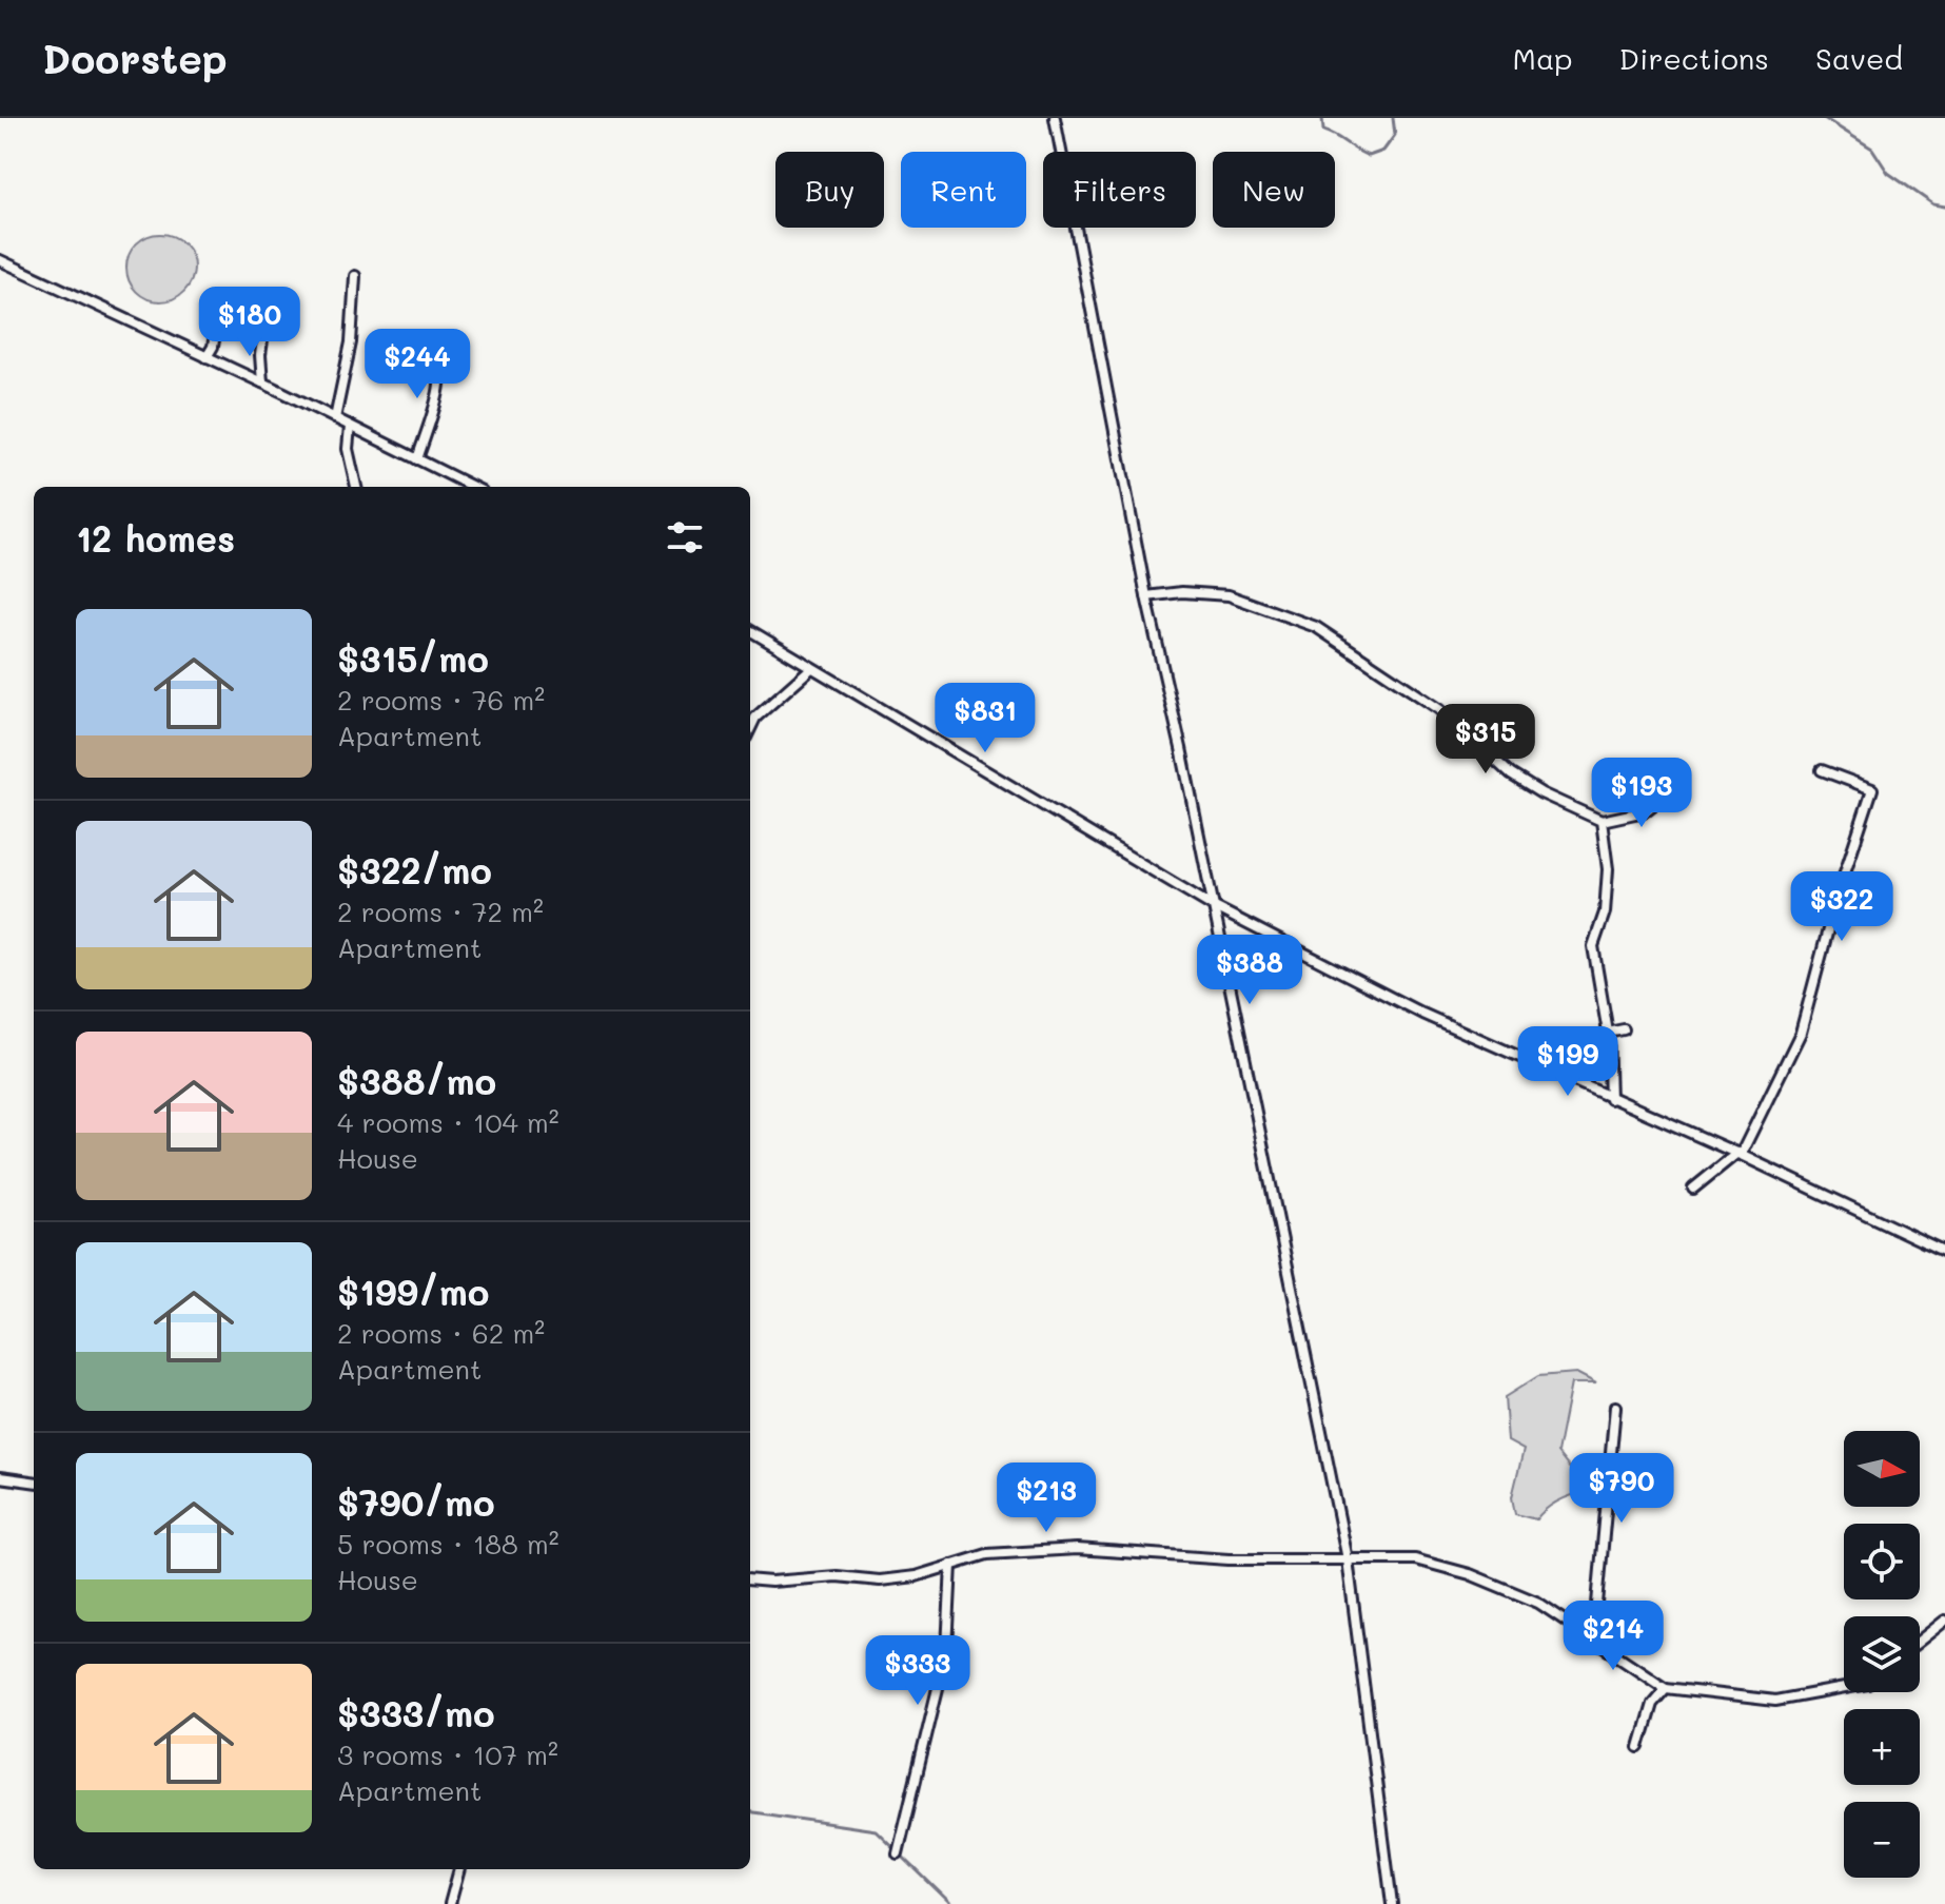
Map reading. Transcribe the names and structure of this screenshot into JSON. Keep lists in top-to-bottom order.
{
  "north": "right",
  "page": {
    "header": "Doorstep",
    "nav": ["Map", "Directions", "Saved"],
    "chip": [
      "Buy",
      "Rent",
      "Filters",
      "New"
    ],
    "price": [
      "$180",
      "$244",
      "$831",
      "$315",
      "$193",
      "$322",
      "$388",
      "$199",
      "$790",
      "$213",
      "$214",
      "$333"
    ],
    "heading": "12 homes",
    "list": [
      {
        "name": "$315/mo",
        "note": "2 rooms · 76 m² · Apartment"
      },
      {
        "name": "$322/mo",
        "note": "2 rooms · 72 m² · Apartment"
      },
      {
        "name": "$388/mo",
        "note": "4 rooms · 104 m² · House"
      },
      {
        "name": "$199/mo",
        "note": "2 rooms · 62 m² · Apartment"
      },
      {
        "name": "$790/mo",
        "note": "5 rooms · 188 m² · House"
      },
      {
        "name": "$333/mo",
        "note": "3 rooms · 107 m² · Apartment"
      }
    ],
    "map_buttons": ["+", "−"]
  }
}
